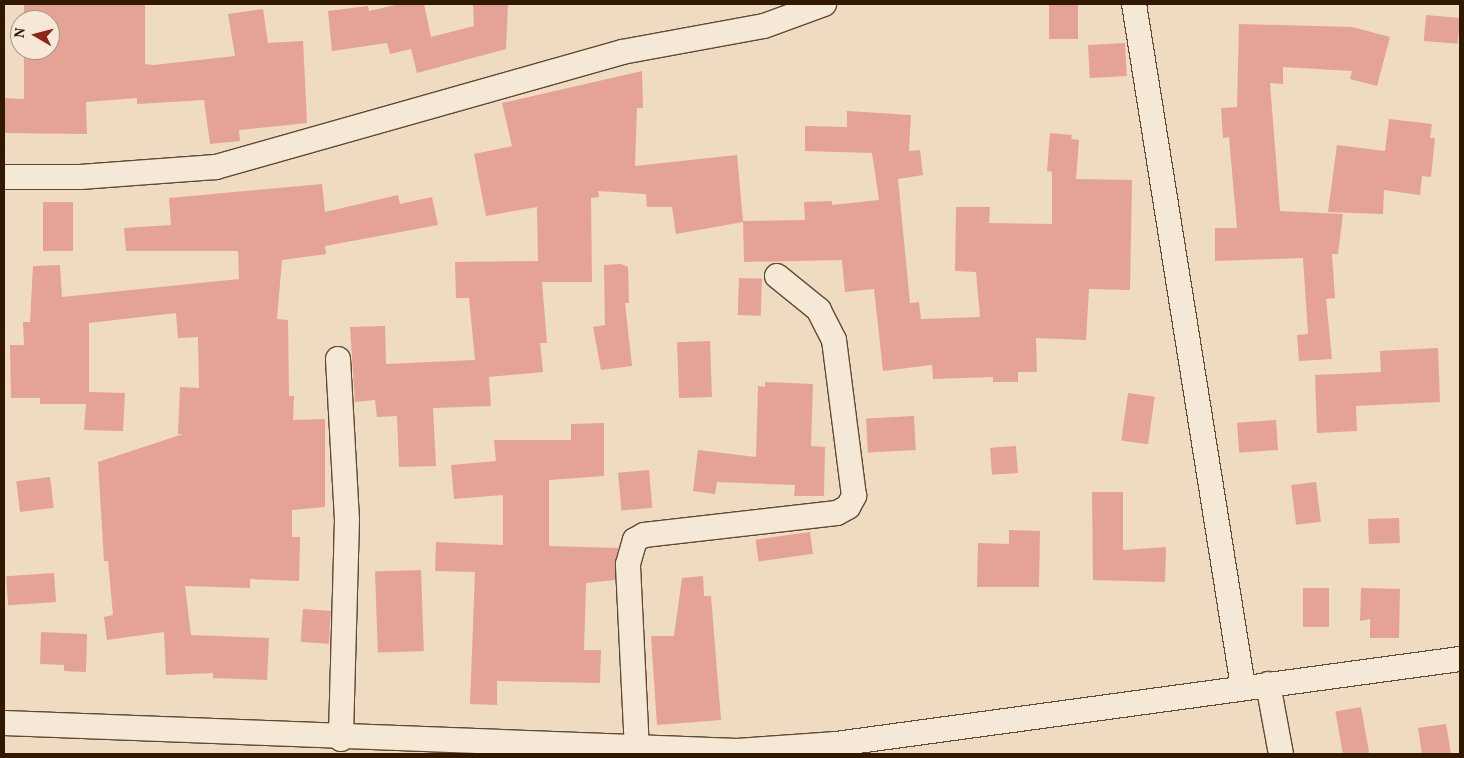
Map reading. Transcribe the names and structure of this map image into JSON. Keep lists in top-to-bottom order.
{
  "north": "left"
}
